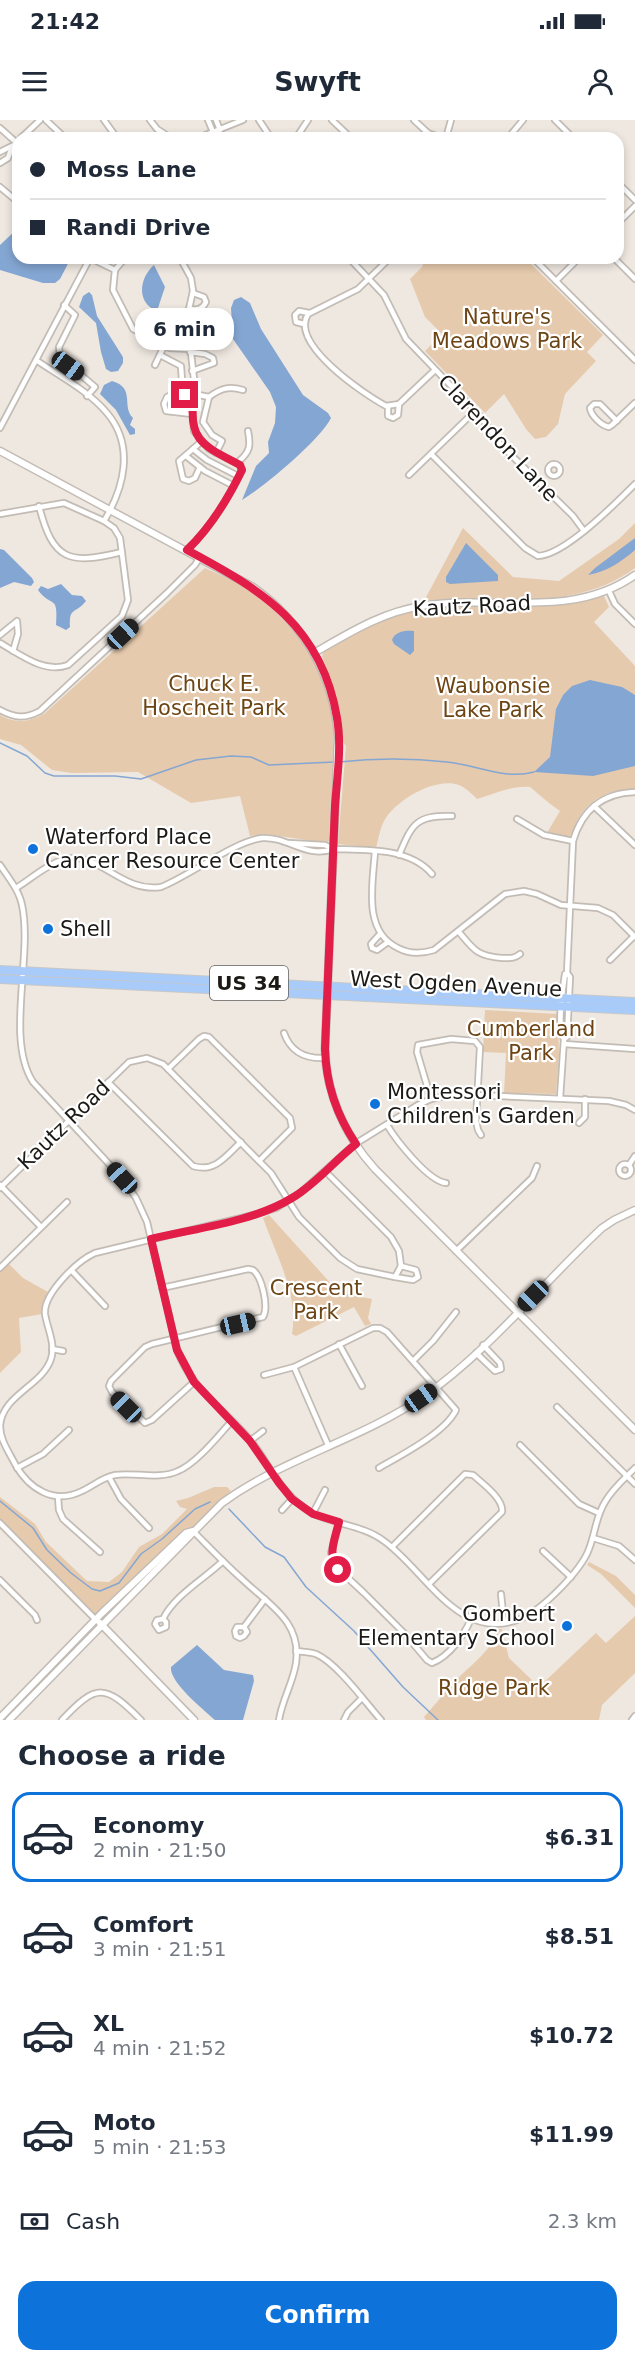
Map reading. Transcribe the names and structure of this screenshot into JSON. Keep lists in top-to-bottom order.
{
  "streets": {
    "main road": ["US 34", "West Ogden Avenue"],
    "street": ["Clarendon Lane", "Kautz Road"]
  },
  "crossings": [
    ["US 34", "West Ogden Avenue"]
  ],
  "parks": [
    "Nature's Meadows Park",
    "Chuck E. Hoscheit Park",
    "Waubonsie Lake Park",
    "Cumberland Park",
    "Crescent Park",
    "Ridge Park"
  ],
  "places": [
    "Waterford Place Cancer Resource Center",
    "Shell",
    "Montessori Children's Garden",
    "Gombert Elementary School"
  ],
  "page": {
    "status": "21:42",
    "header": "Swyft",
    "banner": ["Moss Lane", "Randi Drive"],
    "bubble": "6 min",
    "heading": "Choose a ride",
    "list": [
      {
        "name": "Economy",
        "note": "2 min · 21:50",
        "value": "$6.31"
      },
      {
        "name": "Comfort",
        "note": "3 min · 21:51",
        "value": "$8.51"
      },
      {
        "name": "XL",
        "note": "4 min · 21:52",
        "value": "$10.72"
      },
      {
        "name": "Moto",
        "note": "5 min · 21:53",
        "value": "$11.99"
      }
    ],
    "pay": ["Cash", "2.3 km"],
    "buttons": "Confirm"
  }
}
